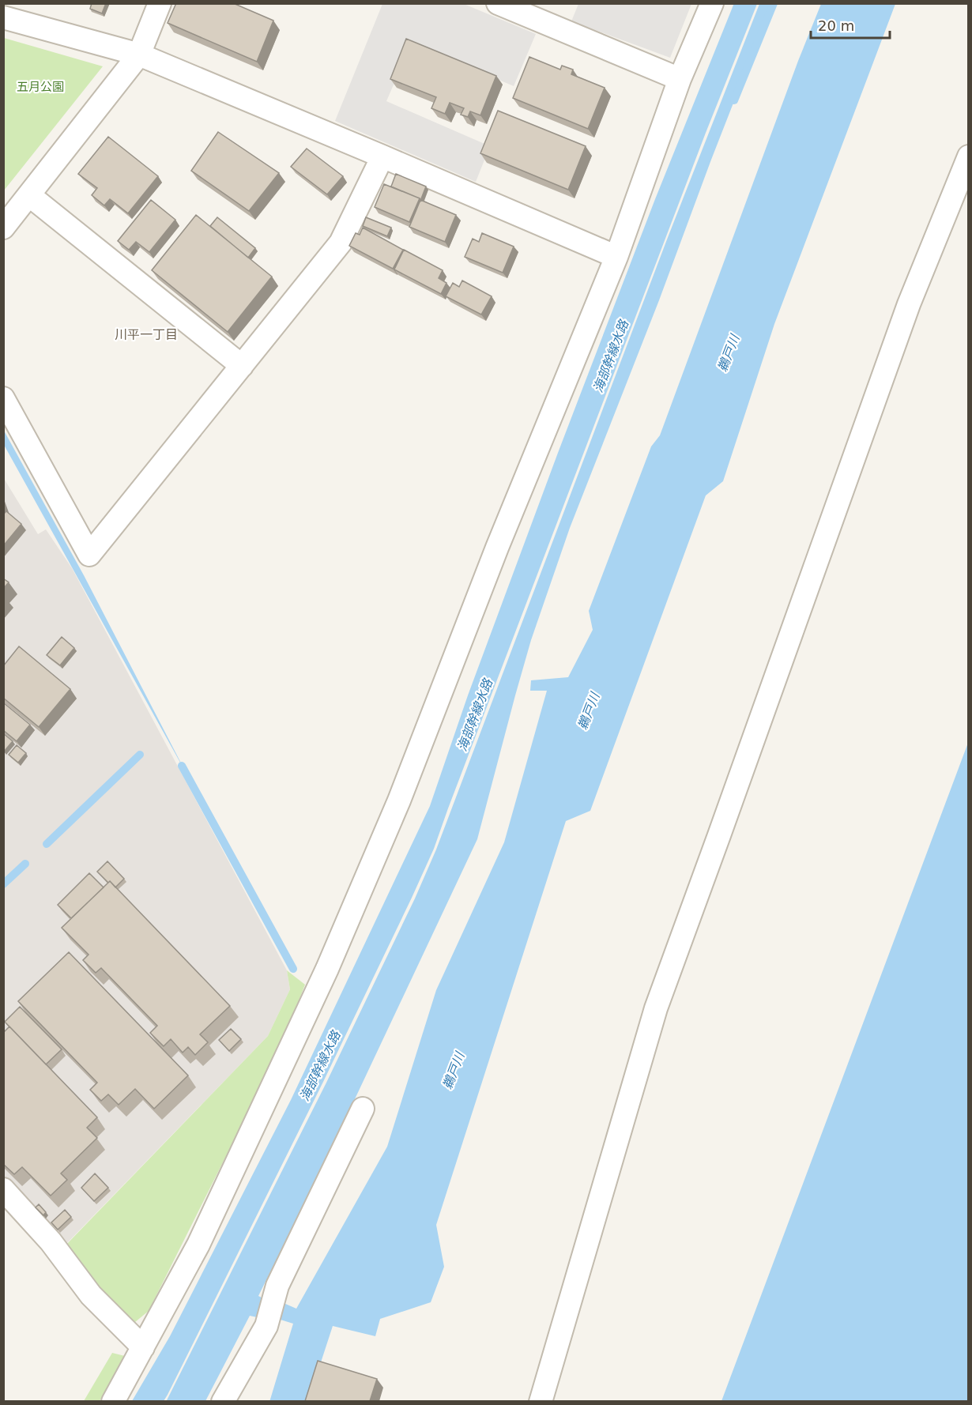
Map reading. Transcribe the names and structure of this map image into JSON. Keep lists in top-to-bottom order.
{
  "districts": ["川平一丁目"],
  "water": ["鵜戸川", "海部幹線水路"],
  "parks": ["五月公園"],
  "scale_bar": "20 m"
}
